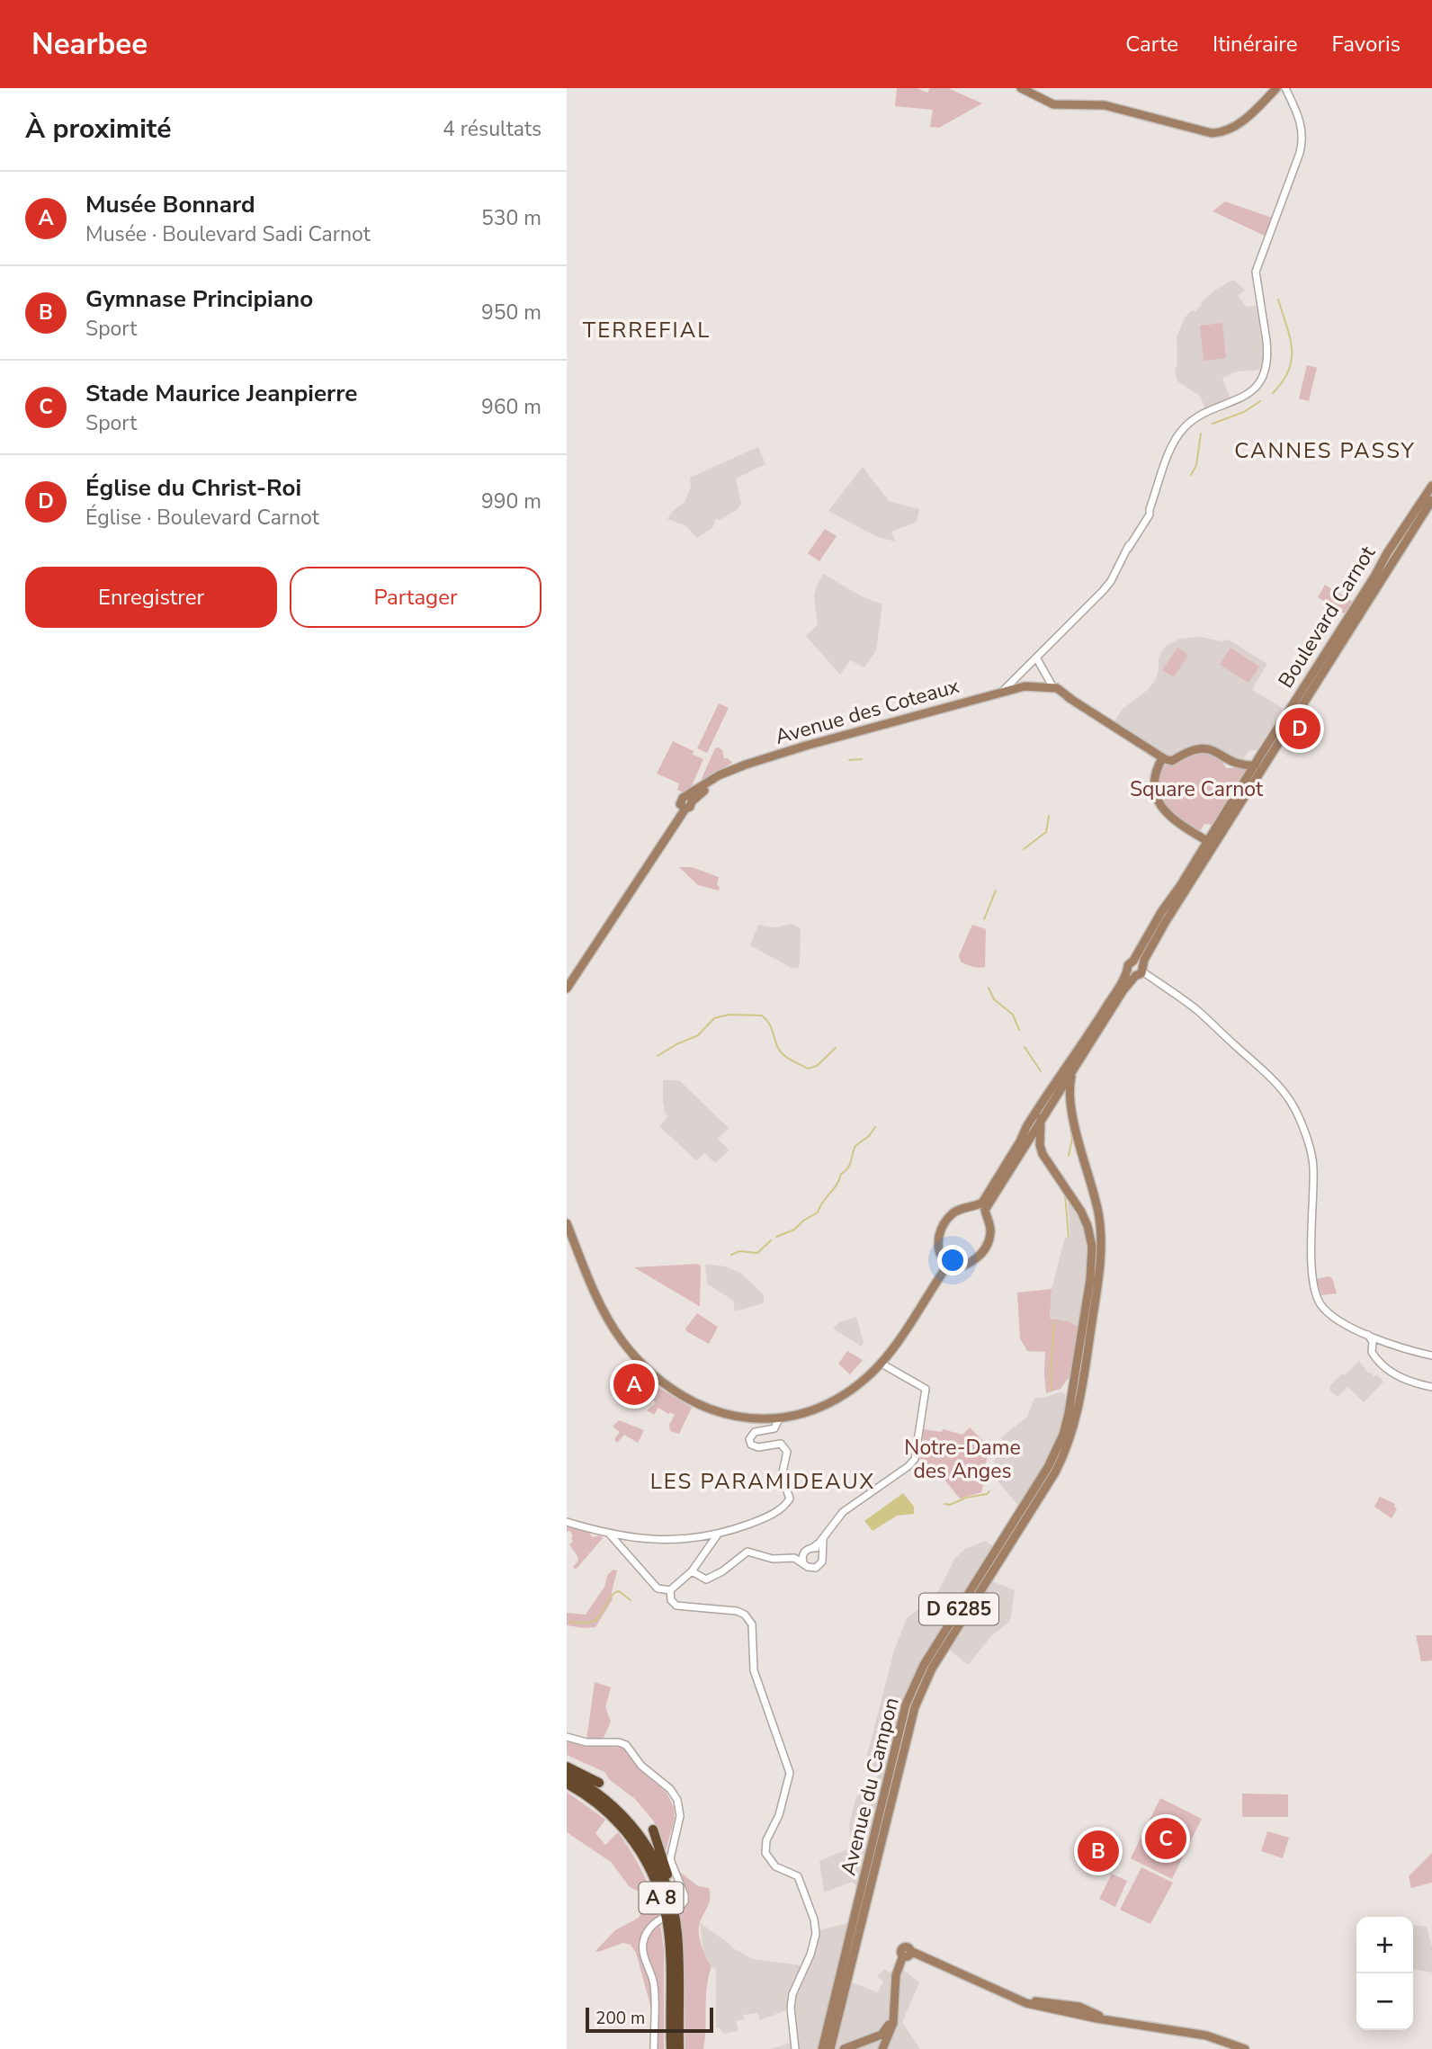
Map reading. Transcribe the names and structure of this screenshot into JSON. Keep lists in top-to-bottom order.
{
  "streets": {
    "highway": ["A 8"],
    "main road": [
      "Boulevard Carnot",
      "Avenue des Coteaux",
      "D 6285",
      "Avenue du Campon"
    ]
  },
  "crossings": [
    ["Boulevard Carnot", "Avenue du Campon"]
  ],
  "districts": ["TERREFIAL", "CANNES PASSY", "LES PARAMIDEAUX"],
  "parks": ["Square Carnot", "Notre-Dame des Anges"],
  "scale_bar": "200 m",
  "page": {
    "header": "Nearbee",
    "nav": ["Carte", "Itinéraire", "Favoris"],
    "heading": ["À proximité", "4 résultats"],
    "list": [
      {
        "mark": "A",
        "name": "Musée Bonnard",
        "note": "Musée · Boulevard Sadi Carnot",
        "value": "530 m"
      },
      {
        "mark": "B",
        "name": "Gymnase Principiano",
        "note": "Sport",
        "value": "950 m"
      },
      {
        "mark": "C",
        "name": "Stade Maurice Jeanpierre",
        "note": "Sport",
        "value": "960 m"
      },
      {
        "mark": "D",
        "name": "Église du Christ-Roi",
        "note": "Église · Boulevard Carnot",
        "value": "990 m"
      }
    ],
    "buttons": ["Enregistrer", "Partager"],
    "pins": [
      "D",
      "A",
      "C",
      "B"
    ],
    "map_buttons": ["+", "−"],
    "scale": "200 m"
  }
}
